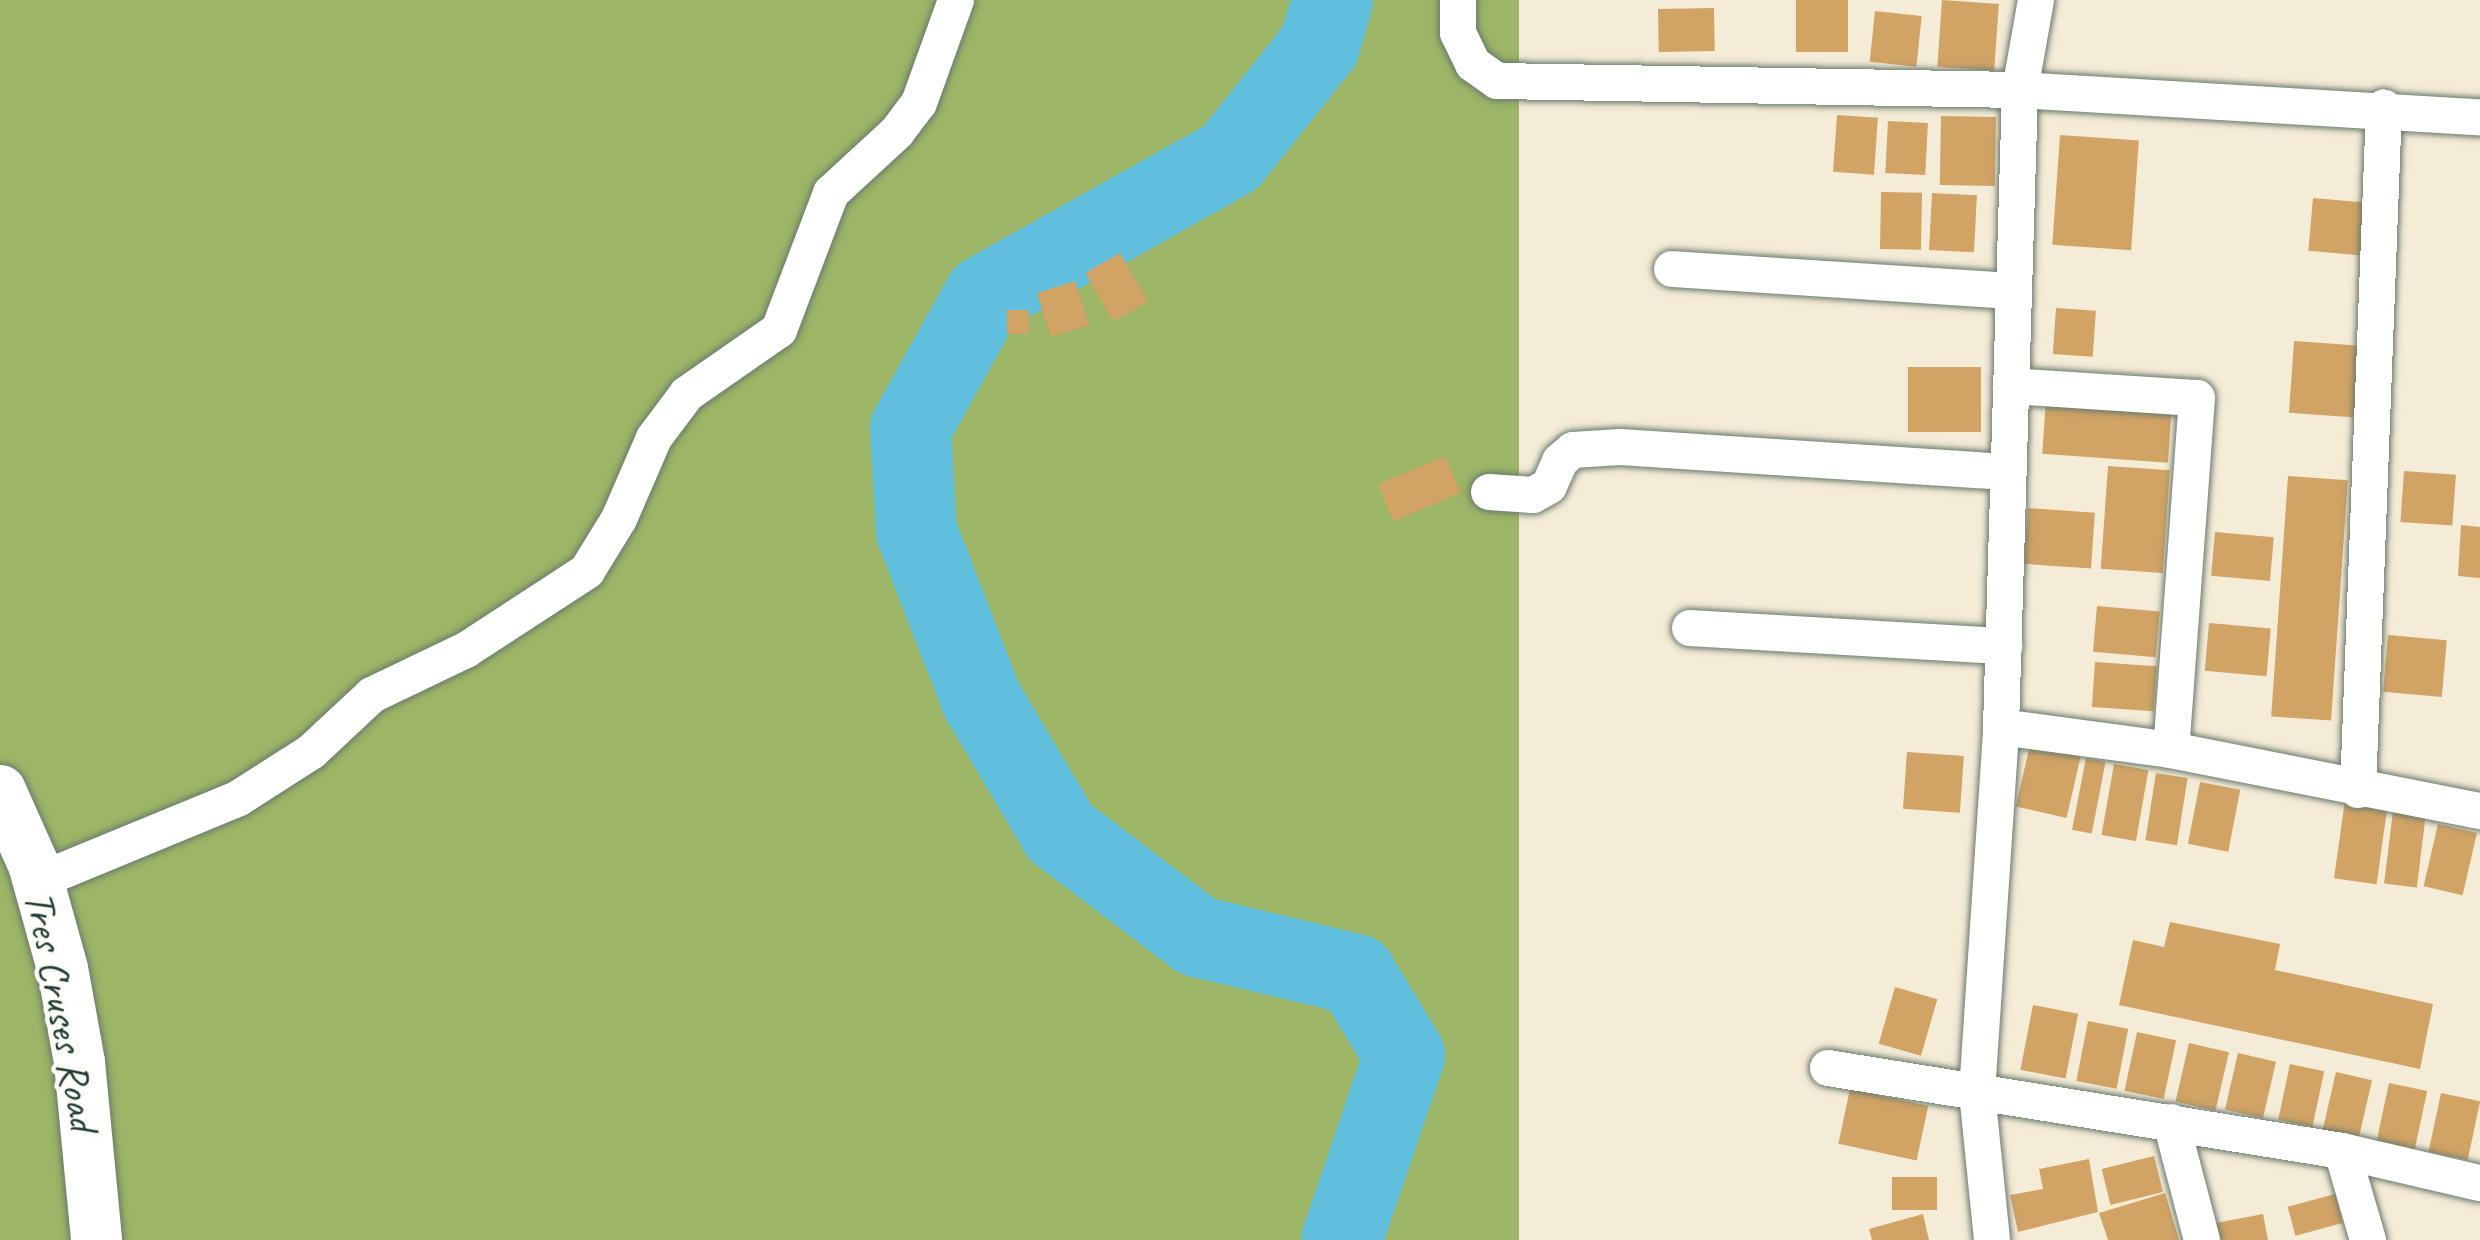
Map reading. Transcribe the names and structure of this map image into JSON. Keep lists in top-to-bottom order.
{
  "streets": {
    "main road": ["Tres Cruses Road"]
  }
}
